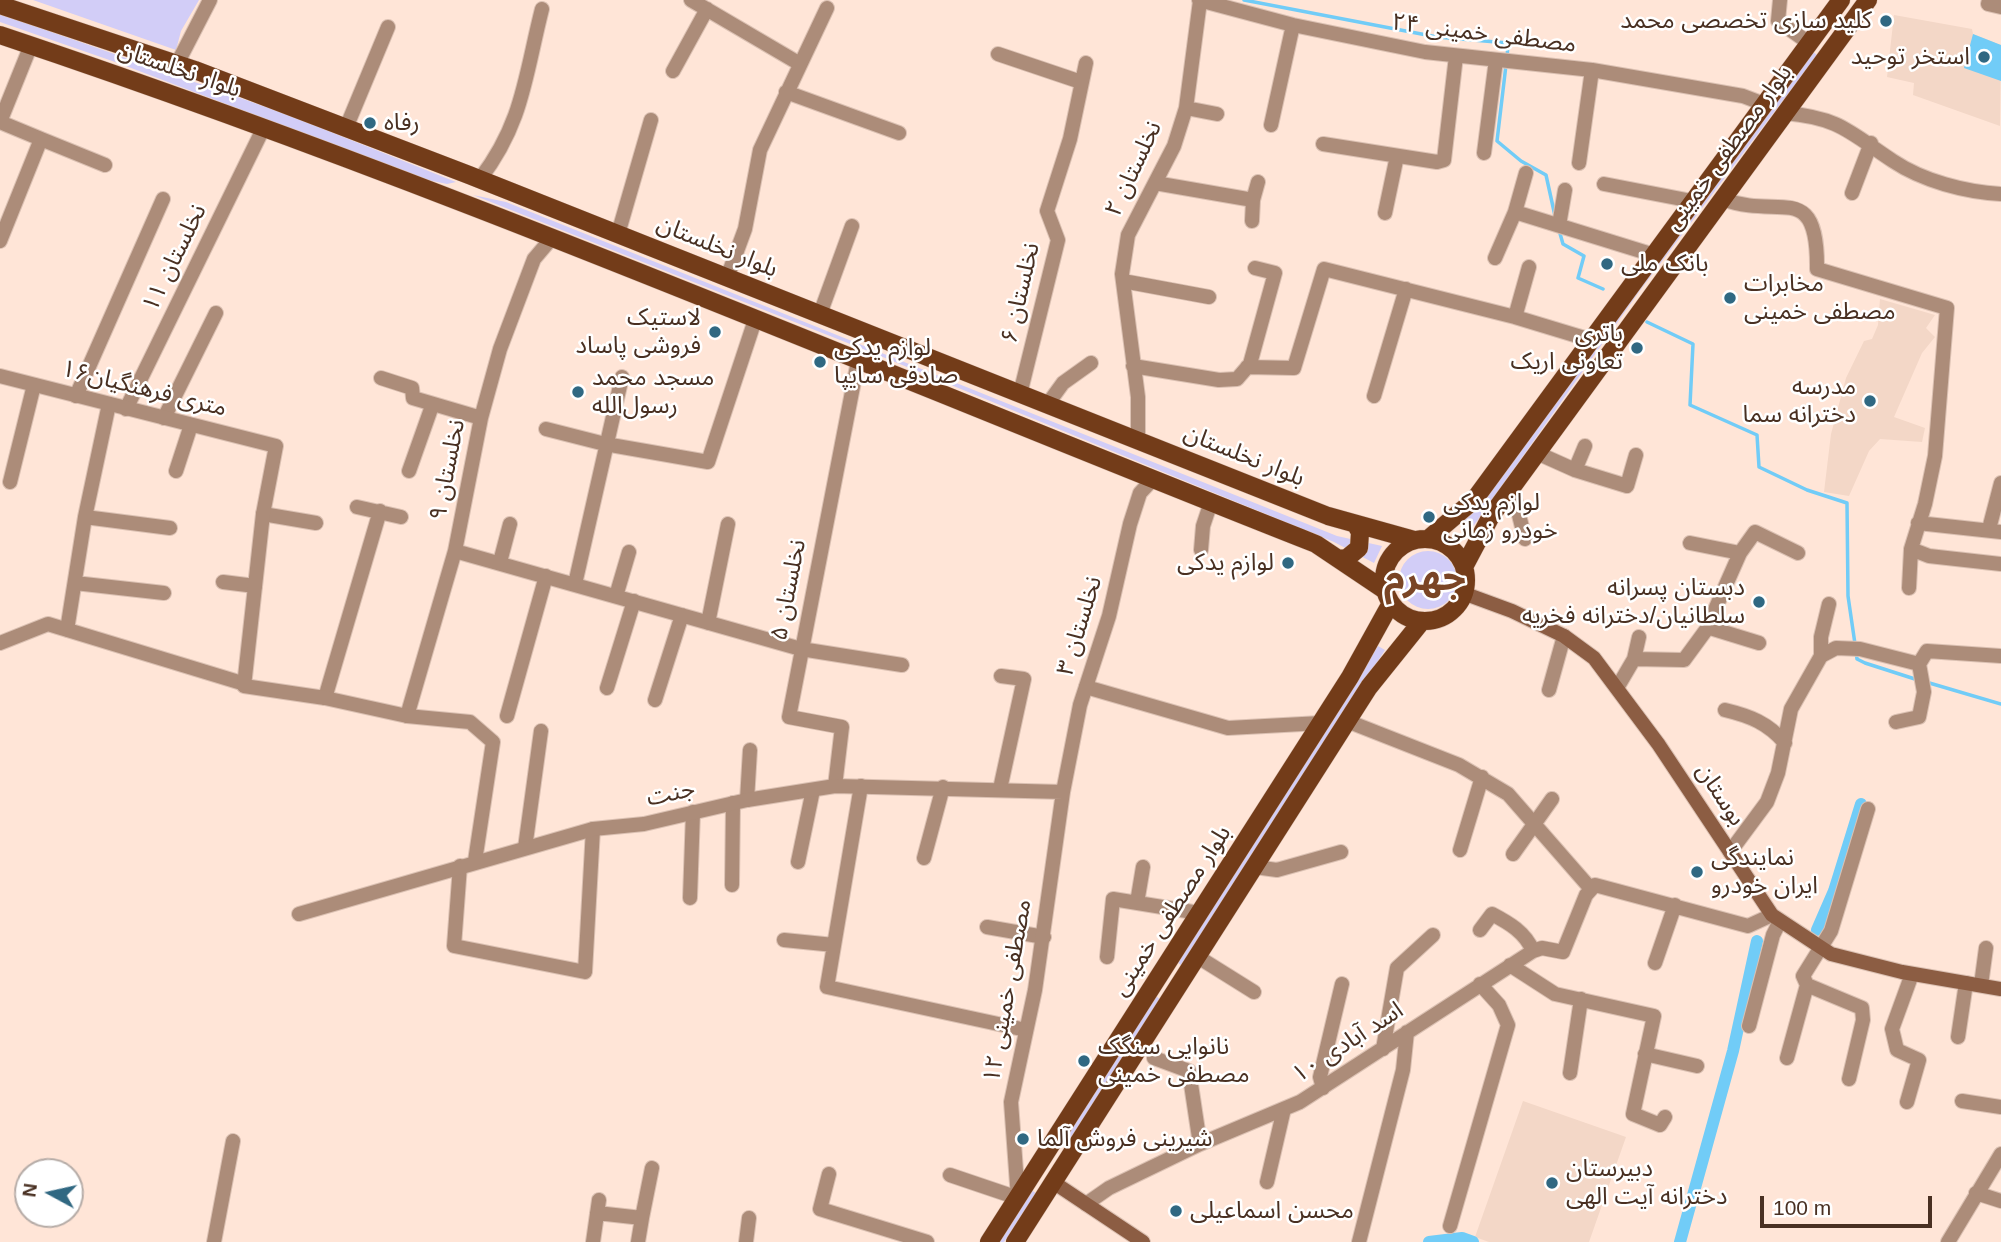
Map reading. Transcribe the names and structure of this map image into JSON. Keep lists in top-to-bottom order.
{
  "streets": {
    "main road": ["بلوار نخلستان", "بلوار مصطفی خمینی", "بوستان"],
    "street": [
      "مصطفی خمینی ۲۴",
      "نخلستان ۲",
      "نخلستان ۱۱",
      "نخلستان ۶",
      "۱۶متری فرهنگیان",
      "نخلستان ۹",
      "نخلستان ۵",
      "نخلستان ۳",
      "جنت",
      "مصطفی خمینی ۱۲",
      "اسد آبادی ۱۰"
    ]
  },
  "crossings": [
    ["مصطفی خمینی ۲۴", "بلوار مصطفی خمینی"],
    ["مصطفی خمینی ۲۴", "نخلستان ۲"],
    ["بلوار نخلستان", "بلوار مصطفی خمینی"],
    ["بلوار نخلستان", "نخلستان ۲"],
    ["بلوار نخلستان", "نخلستان ۱۱"],
    ["بلوار نخلستان", "نخلستان ۶"],
    ["بلوار نخلستان", "نخلستان ۹"],
    ["بلوار نخلستان", "نخلستان ۵"],
    ["بلوار نخلستان", "نخلستان ۳"],
    ["بلوار نخلستان", "بوستان"],
    ["بلوار مصطفی خمینی", "بوستان"],
    ["بلوار مصطفی خمینی", "مصطفی خمینی ۱۲"],
    ["نخلستان ۱۱", "۱۶متری فرهنگیان"],
    ["نخلستان ۵", "جنت"],
    ["نخلستان ۳", "جنت"],
    ["نخلستان ۳", "مصطفی خمینی ۱۲"],
    ["جنت", "مصطفی خمینی ۱۲"]
  ],
  "districts": ["جهرم"],
  "places": [
    "کلید سازی تخصصی محمد",
    "استخر توحید",
    "رفاه",
    "بانک ملی",
    "مخابرات مصطفی خمینی",
    "لاستیک فروشی پاساد",
    "باتری تعاونی اریک",
    "لوازم یدکی صادقی سایپا",
    "مسجد محمد رسول‌الله",
    "مدرسه دخترانه سما",
    "لوازم یدکی خودرو زمانی",
    "لوازم یدکی",
    "دبستان پسرانه سلطانیان/دخترانه فخریه",
    "نمایندگی ایران خودرو",
    "نانوایی سنگک مصطفی خمینی",
    "شیرینی فروش آلما",
    "دبیرستان دخترانه آیت الهی",
    "محسن اسماعیلی"
  ],
  "scale_bar": "100 m",
  "north": "left"
}
